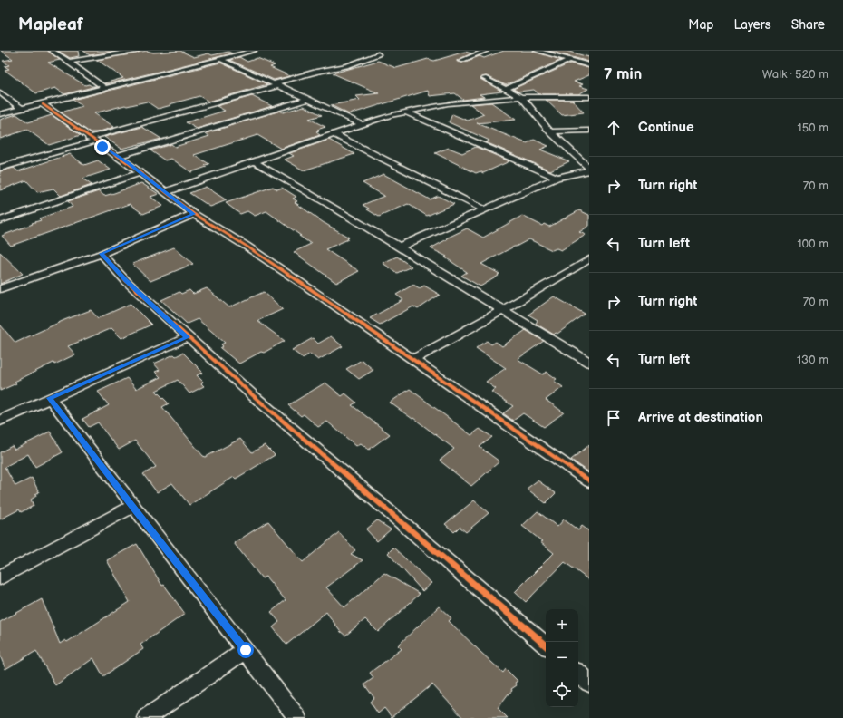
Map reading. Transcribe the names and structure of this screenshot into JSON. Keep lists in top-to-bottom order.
{
  "page": {
    "header": "Mapleaf",
    "nav": ["Map", "Layers", "Share"],
    "heading": ["7 min", "Walk · 520 m"],
    "list": [
      ["Continue", "150 m"],
      ["Turn right", "70 m"],
      ["Turn left", "100 m"],
      ["Turn right", "70 m"],
      ["Turn left", "130 m"],
      "Arrive at destination"
    ],
    "map_buttons": ["+", "−"]
  }
}
